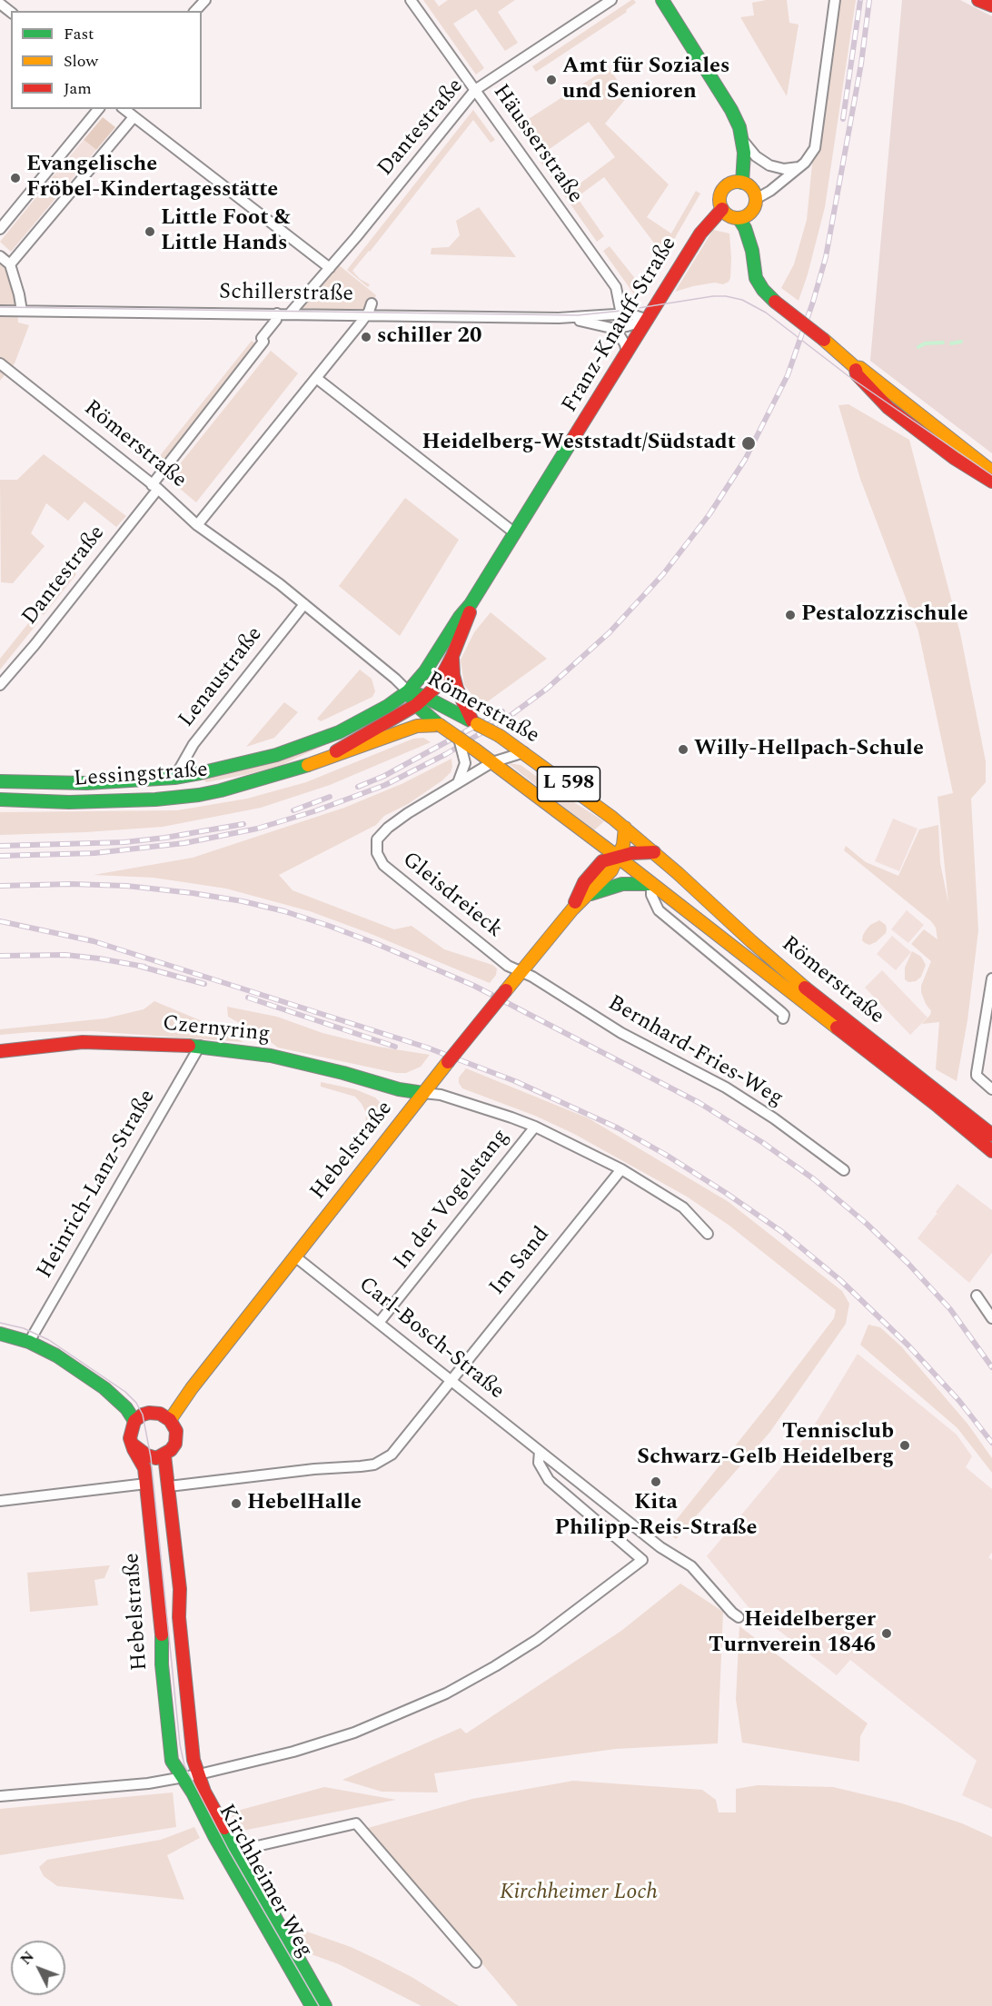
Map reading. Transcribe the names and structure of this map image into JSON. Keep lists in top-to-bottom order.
{
  "streets": {
    "main road": [
      "Franz-Knauff-Straße",
      "Römerstraße",
      "Lessingstraße",
      "L 598",
      "Czernyring",
      "Hebelstraße",
      "Kirchheimer Weg"
    ],
    "street": [
      "Dantestraße",
      "Häusserstraße",
      "Schillerstraße",
      "Lenaustraße",
      "Gleisdreieck",
      "Bernhard-Fries-Weg",
      "Heinrich-Lanz-Straße",
      "In der Vogelstang",
      "Im Sand",
      "Carl-Bosch-Straße"
    ]
  },
  "crossings": [
    ["Dantestraße", "Häusserstraße"],
    ["Dantestraße", "Schillerstraße"],
    ["Dantestraße", "Römerstraße"],
    ["Häusserstraße", "Schillerstraße"],
    ["Schillerstraße", "Franz-Knauff-Straße"],
    ["Franz-Knauff-Straße", "Römerstraße"],
    ["Franz-Knauff-Straße", "Lessingstraße"],
    ["Römerstraße", "Lenaustraße"],
    ["Römerstraße", "Lessingstraße"],
    ["Römerstraße", "Gleisdreieck"],
    ["Römerstraße", "Hebelstraße"],
    ["Lenaustraße", "Lessingstraße"],
    ["Gleisdreieck", "Bernhard-Fries-Weg"],
    ["Gleisdreieck", "Hebelstraße"],
    ["Czernyring", "Hebelstraße"],
    ["Czernyring", "Heinrich-Lanz-Straße"],
    ["Bernhard-Fries-Weg", "Hebelstraße"],
    ["Hebelstraße", "Im Sand"],
    ["Hebelstraße", "Carl-Bosch-Straße"],
    ["Hebelstraße", "Kirchheimer Weg"],
    ["In der Vogelstang", "Carl-Bosch-Straße"],
    ["Im Sand", "Carl-Bosch-Straße"]
  ],
  "parks": ["Kirchheimer Loch"],
  "places": [
    "Amt für Soziales und Senioren",
    "Evangelische Fröbel-Kindertagesstätte",
    "Little Foot & Little Hands",
    "schiller 20",
    "Heidelberg-Weststadt/Südstadt",
    "Pestalozzischule",
    "Willy-Hellpach-Schule",
    "Tennisclub Schwarz-Gelb Heidelberg",
    "Kita Philipp-Reis-Straße",
    "HebelHalle",
    "Heidelberger Turnverein 1846"
  ],
  "legend": ["Fast", "Slow", "Jam"],
  "north": "top left"
}
